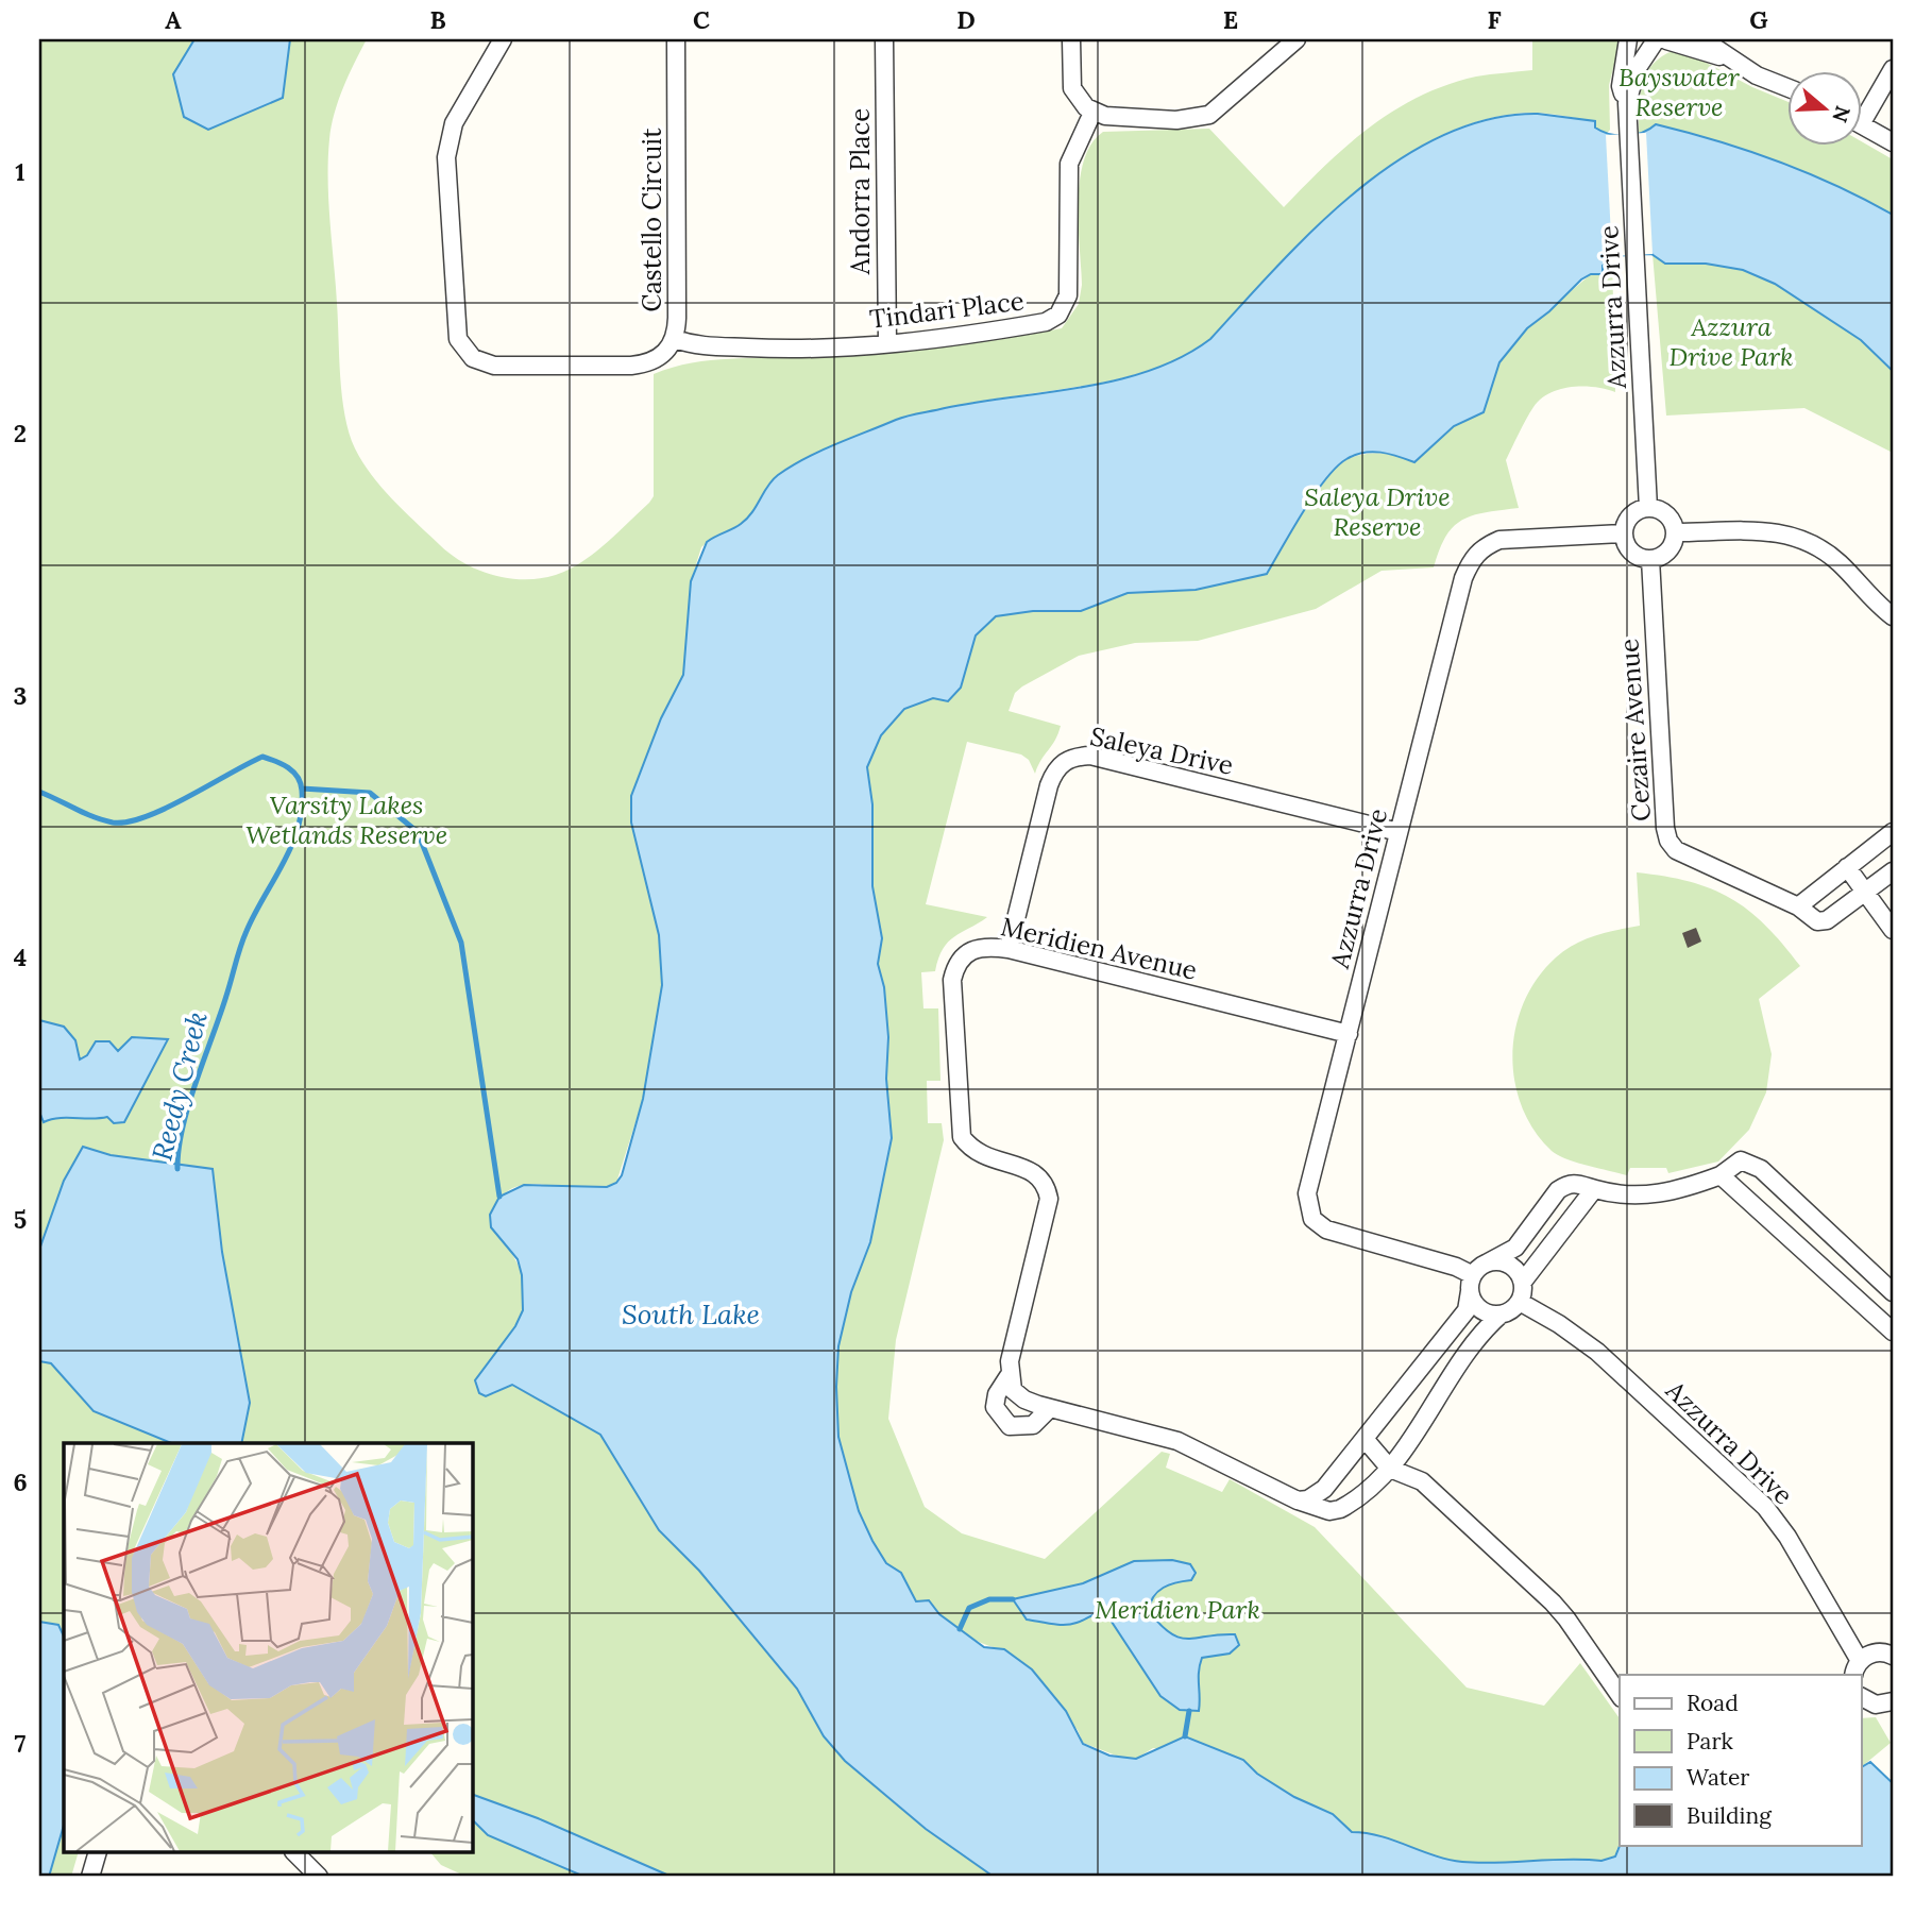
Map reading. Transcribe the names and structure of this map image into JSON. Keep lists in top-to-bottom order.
{
  "streets": {
    "street": [
      "Andorra Place",
      "Castello Circuit",
      "Azzurra Drive",
      "Tindari Place",
      "Cezaire Avenue",
      "Saleya Drive",
      "Meridien Avenue"
    ]
  },
  "crossings": [
    ["Andorra Place", "Tindari Place"],
    ["Castello Circuit", "Tindari Place"],
    ["Azzurra Drive", "Cezaire Avenue"],
    ["Azzurra Drive", "Saleya Drive"],
    ["Azzurra Drive", "Meridien Avenue"],
    ["Saleya Drive", "Meridien Avenue"]
  ],
  "water": ["Reedy Creek", "South Lake"],
  "parks": [
    "Bayswater Reserve",
    "Azzura Drive Park",
    "Saleya Drive Reserve",
    "Varsity Lakes Wetlands Reserve",
    "Meridien Park"
  ],
  "legend": [
    "Road",
    "Park",
    "Water",
    "Building"
  ],
  "north": "right",
  "grid": {
    "columns": [
      "A",
      "B",
      "C",
      "D",
      "E",
      "F",
      "G"
    ],
    "rows": [
      "1",
      "2",
      "3",
      "4",
      "5",
      "6",
      "7"
    ]
  }
}
